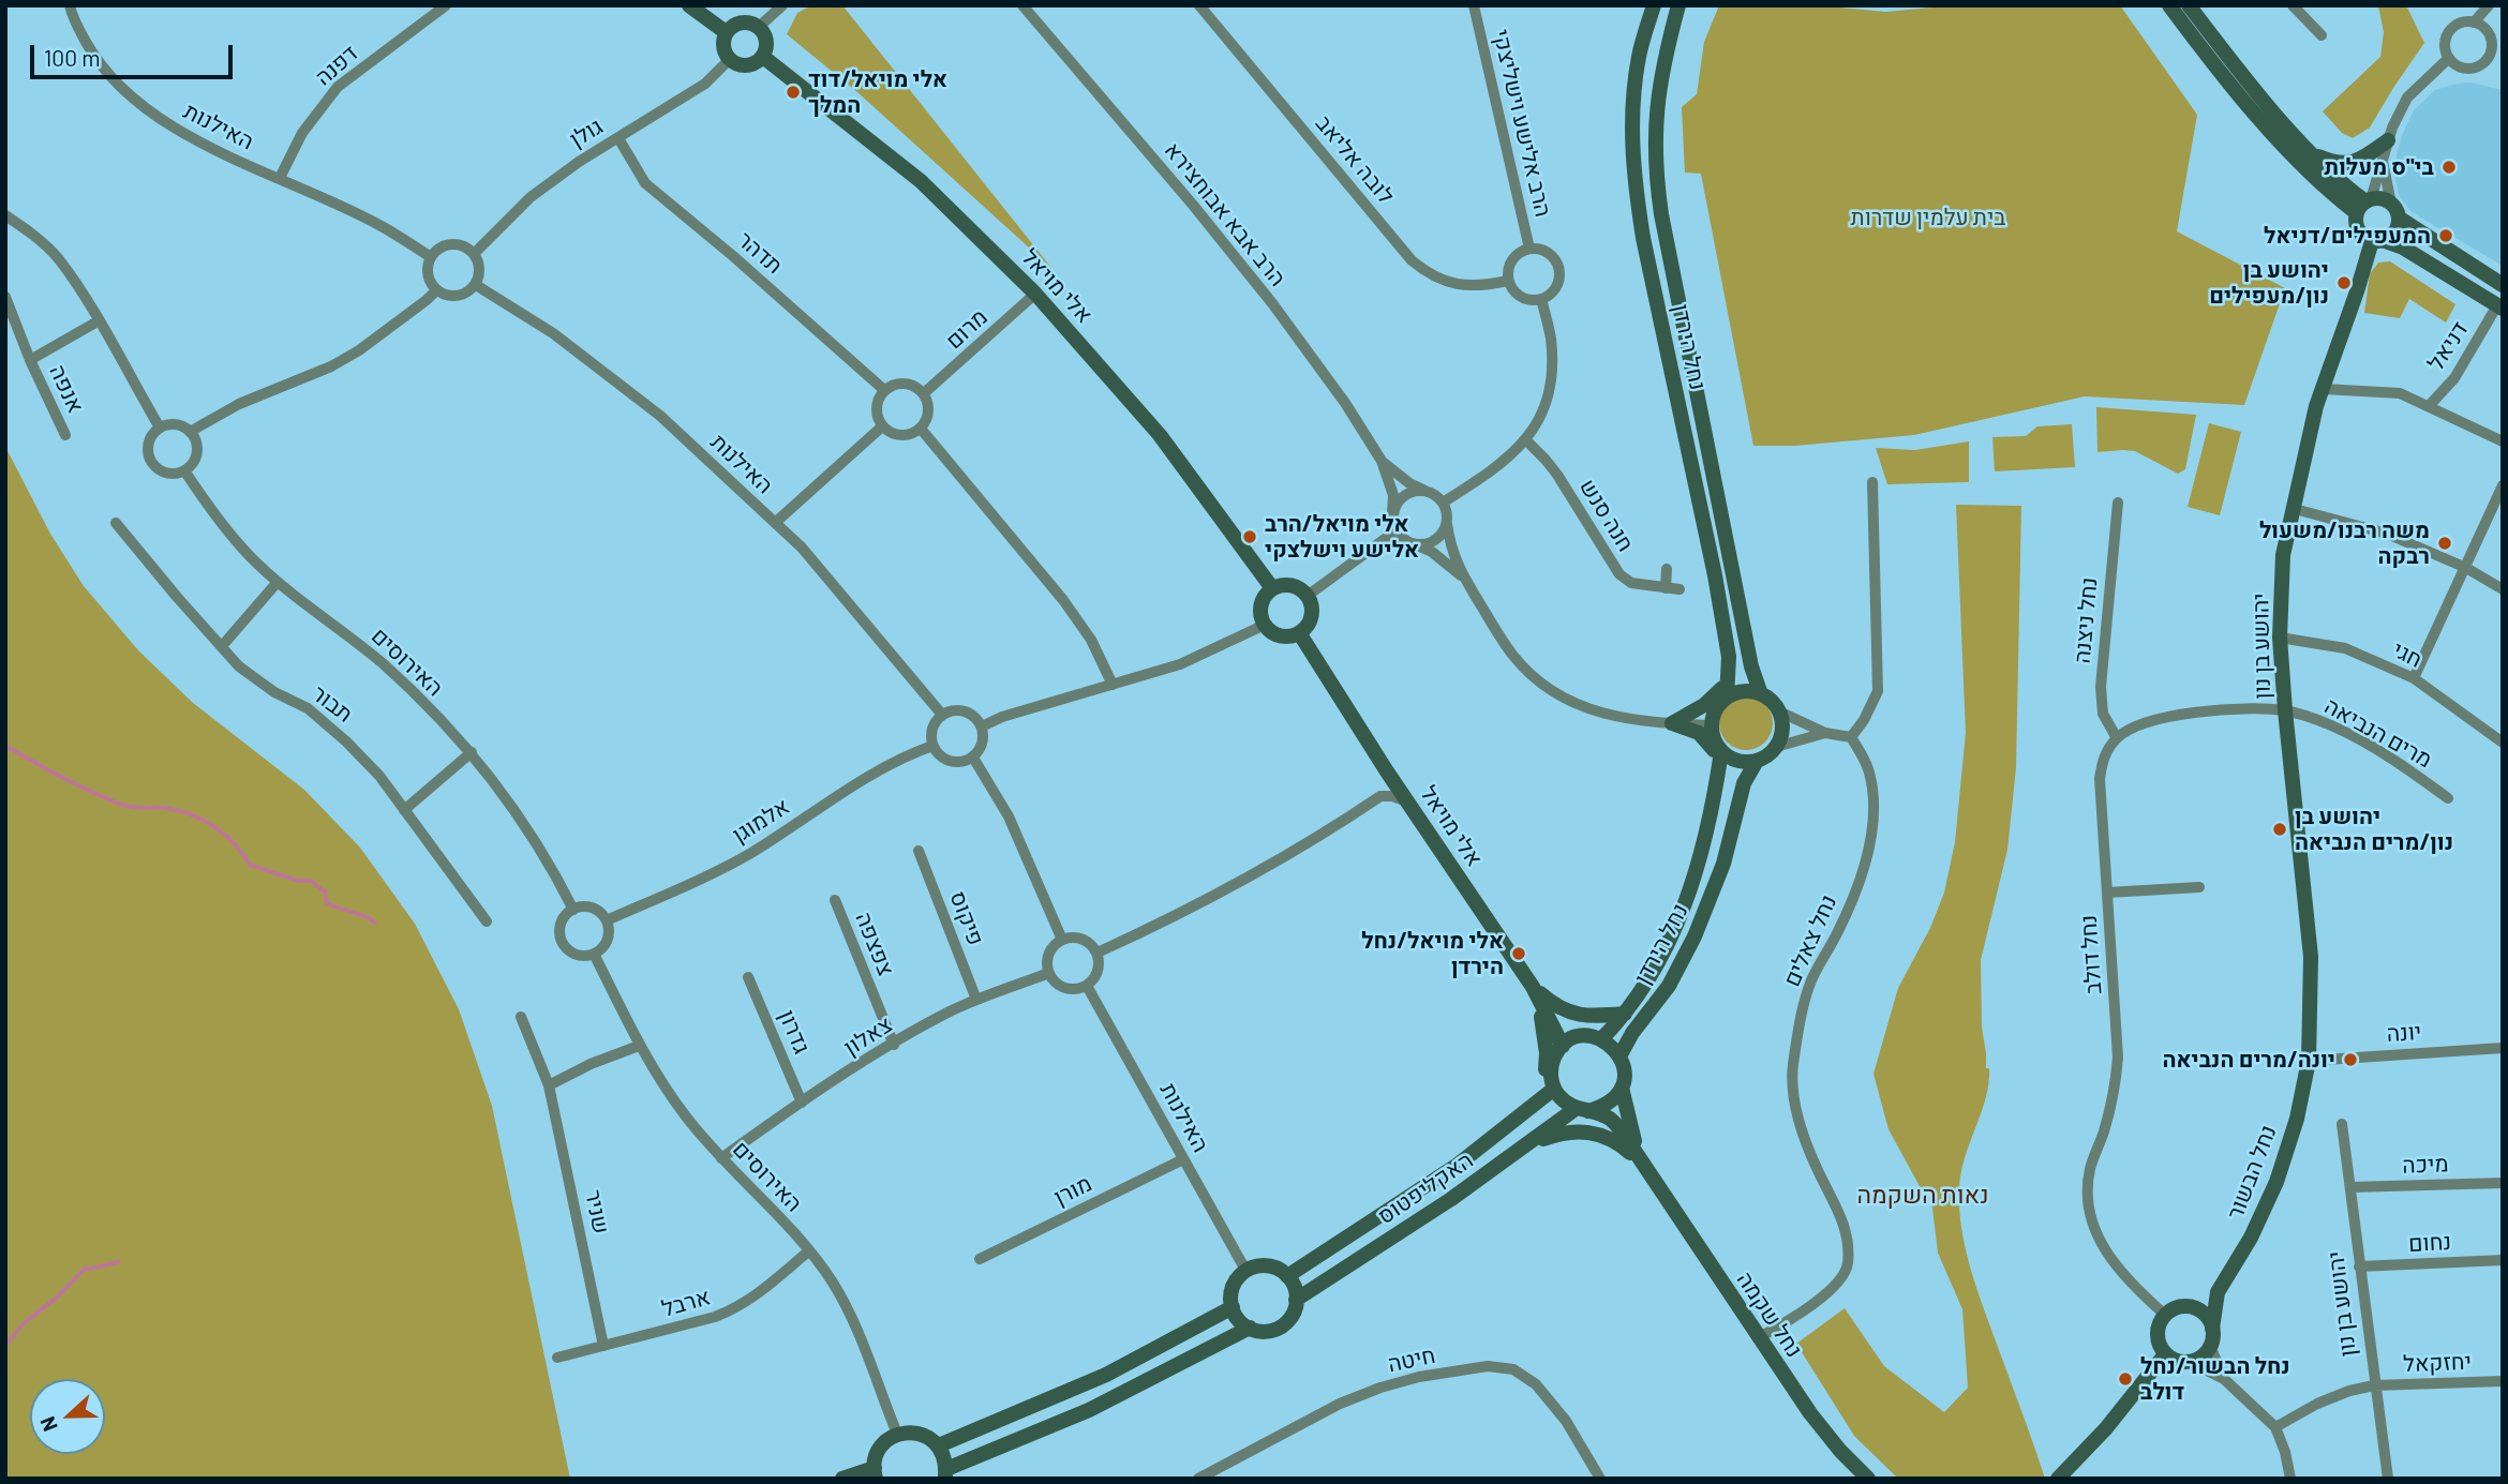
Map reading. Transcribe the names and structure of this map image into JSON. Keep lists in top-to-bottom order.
{
  "streets": {
    "main road": [
      "אלי מויאל",
      "נחל הירדן",
      "יהושע בן נון",
      "נחל הבשור",
      "האקליפטוס",
      "נחל שקמה"
    ],
    "street": [
      "דפנה",
      "הרב אלישע וישליצקי",
      "האילנות",
      "גולן",
      "לובה אליאב",
      "הרב אבא אבוחצירא",
      "תדהר",
      "מרום",
      "דניאל",
      "אנפה",
      "חנה סנש",
      "נחל ניצנה",
      "חגי",
      "האירוסים",
      "תבור",
      "מרים הנביאה",
      "אלמוגן",
      "פיקוס",
      "נחל צאלים",
      "צפצפה",
      "נחל דולב",
      "גדרון",
      "יונה",
      "צאלון",
      "מיכה",
      "מורן",
      "שניר",
      "נחום",
      "ארבל",
      "חיטה",
      "יחזקאל"
    ]
  },
  "crossings": [
    ["דפנה", "האילנות"],
    ["הרב אלישע וישליצקי", "לובה אליאב"],
    ["האילנות", "גולן"],
    ["האילנות", "אלמוגן"],
    ["האילנות", "צאלון"],
    ["האילנות", "האקליפטוס"],
    ["האילנות", "מורן"],
    ["גולן", "תדהר"],
    ["גולן", "אלי מויאל"],
    ["תדהר", "מרום"],
    ["אלי מויאל", "מרום"],
    ["אלי מויאל", "נחל הירדן"],
    ["אלי מויאל", "האקליפטוס"],
    ["אלי מויאל", "נחל שקמה"],
    ["נחל הירדן", "האקליפטוס"],
    ["נחל הירדן", "נחל שקמה"],
    ["נחל ניצנה", "נחל דולב"],
    ["יהושע בן נון", "חגי"],
    ["יהושע בן נון", "מרים הנביאה"],
    ["יהושע בן נון", "יונה"],
    ["יהושע בן נון", "מיכה"],
    ["יהושע בן נון", "נחל הבשור"],
    ["יהושע בן נון", "נחום"],
    ["יהושע בן נון", "יחזקאל"],
    ["האירוסים", "אלמוגן"],
    ["האירוסים", "צאלון"],
    ["האירוסים", "ארבל"],
    ["פיקוס", "צאלון"],
    ["נחל צאלים", "נחל שקמה"],
    ["צפצפה", "צאלון"],
    ["נחל דולב", "נחל הבשור"],
    ["גדרון", "צאלון"],
    ["יונה", "נחל הבשור"],
    ["האקליפטוס", "נחל שקמה"],
    ["שניר", "ארבל"]
  ],
  "districts": ["נאות השקמה"],
  "parks": ["בית עלמין שדרות"],
  "places": [
    "אלי מויאל/דוד המלך",
    "בי\"ס מעלות",
    "המעפילים/דניאל",
    "יהושע בן נון/מעפילים",
    "אלי מויאל/הרב אלישע וישלצקי",
    "משה רבנו/משעול רבקה",
    "יהושע בן נון/מרים הנביאה",
    "אלי מויאל/נחל הירדן",
    "יונה/מרים הנביאה",
    "נחל הבשור/נחל דולב"
  ],
  "scale_bar": "100 m",
  "north": "left"
}
